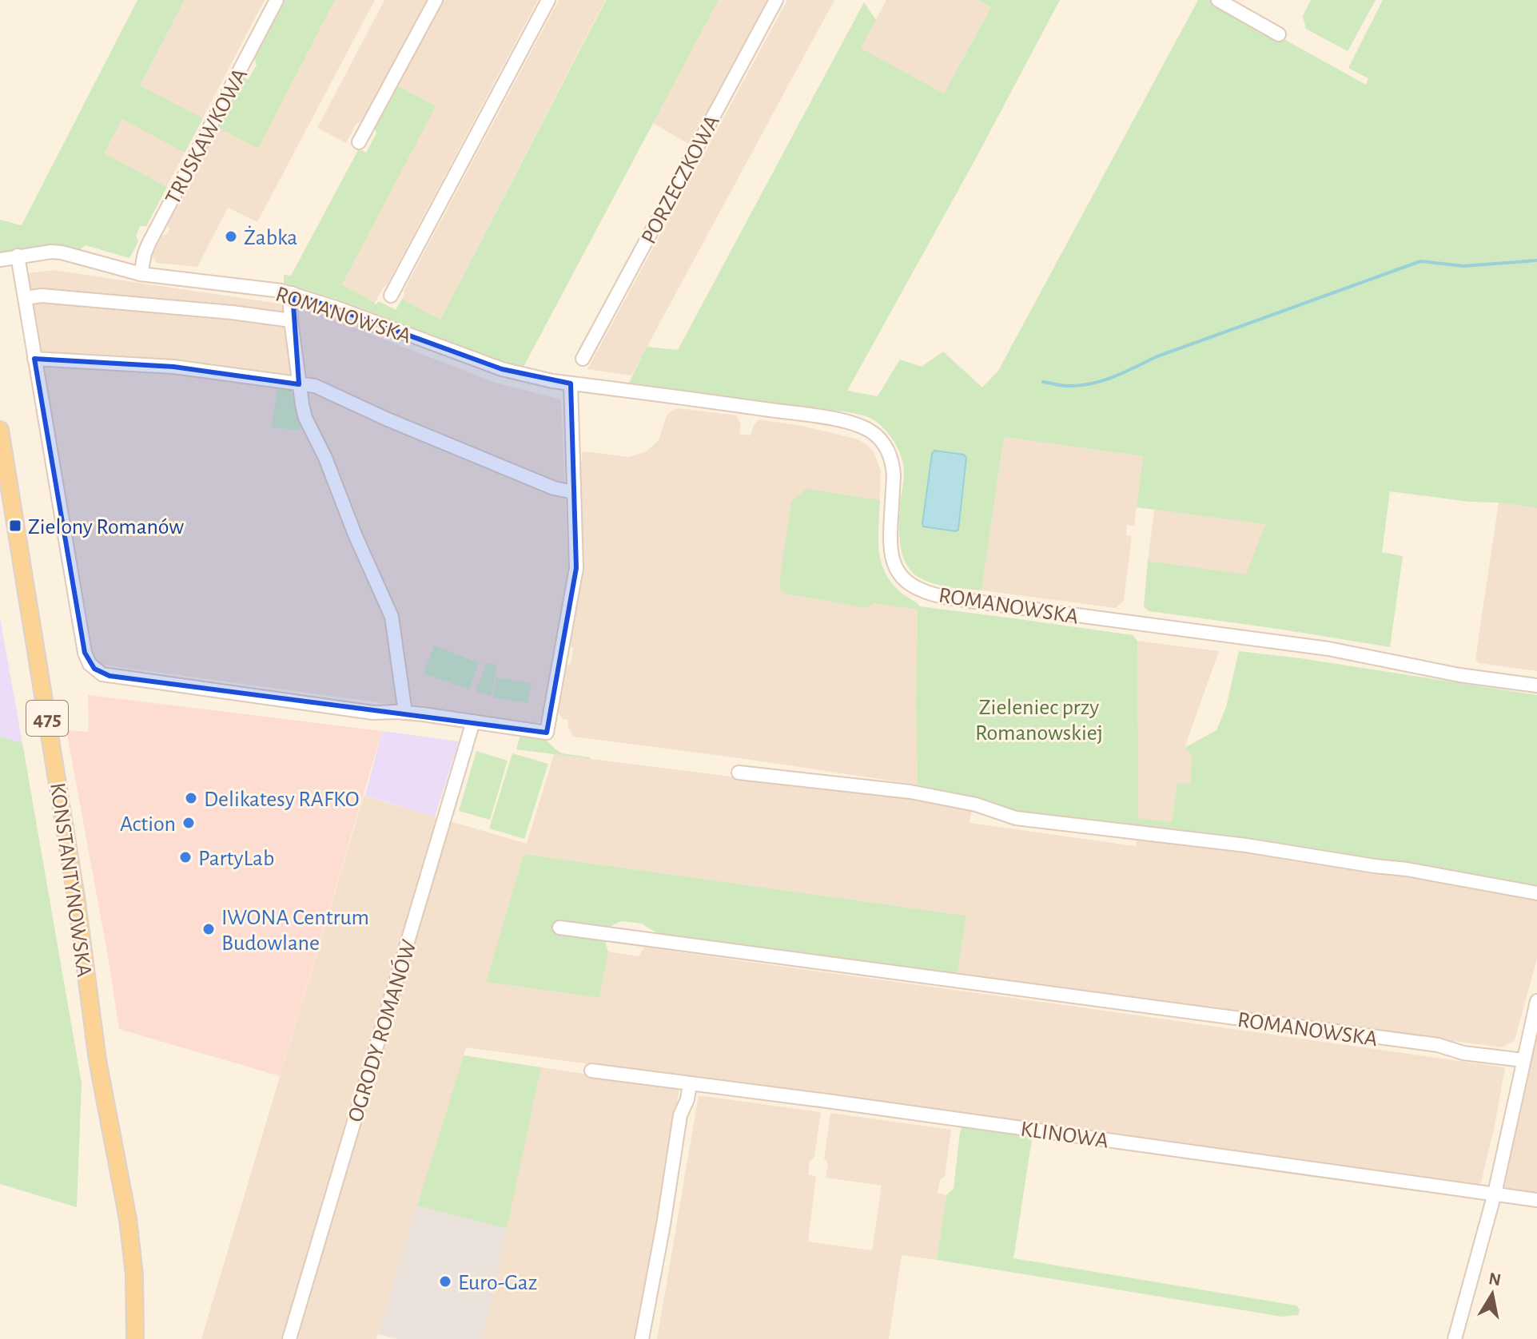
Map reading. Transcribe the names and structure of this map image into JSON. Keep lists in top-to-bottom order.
{
  "streets": {
    "main road": ["475", "KONSTANTYNOWSKA"],
    "street": [
      "TRUSKAWKOWA",
      "PORZECZKOWA",
      "ROMANOWSKA",
      "OGRODY ROMANÓW",
      "KLINOWA"
    ]
  },
  "crossings": [
    ["TRUSKAWKOWA", "ROMANOWSKA"]
  ],
  "parks": ["Zieleniec przy Romanowskiej"],
  "places": {
    "other": [
      "Żabka",
      "Delikatesy RAFKO",
      "Action",
      "PartyLab",
      "IWONA Centrum Budowlane",
      "Euro-Gaz"
    ],
    "transit": ["Zielony Romanów"]
  },
  "north": "top"
}
